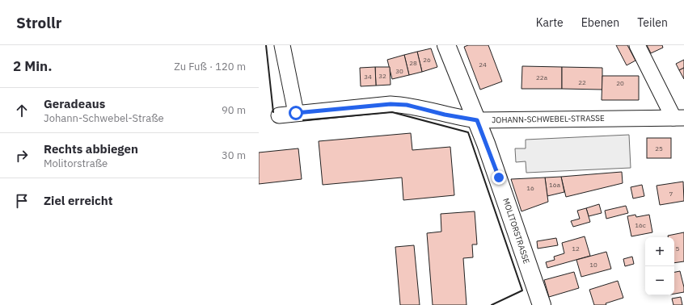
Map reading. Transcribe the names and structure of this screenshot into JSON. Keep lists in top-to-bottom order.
{
  "streets": {
    "main road": ["MOLITORSTRASSE"],
    "street": ["JOHANN-SCHWEBEL-STRASSE"]
  },
  "crossings": [
    ["JOHANN-SCHWEBEL-STRASSE", "MOLITORSTRASSE"]
  ],
  "house_numbers": [
    "26",
    "28",
    "24",
    "30",
    "32",
    "34",
    "22a",
    "22",
    "20",
    "25",
    "16a",
    "16",
    "7",
    "16c",
    "12",
    "5",
    "10"
  ],
  "page": {
    "header": "Strollr",
    "nav": ["Karte", "Ebenen", "Teilen"],
    "heading": ["2 Min.", "Zu Fuß · 120 m"],
    "list": [
      ["Geradeaus", "Johann-Schwebel-Straße", "90 m"],
      ["Rechts abbiegen", "Molitorstraße", "30 m"],
      "Ziel erreicht"
    ],
    "map_buttons": ["+", "−"]
  }
}
